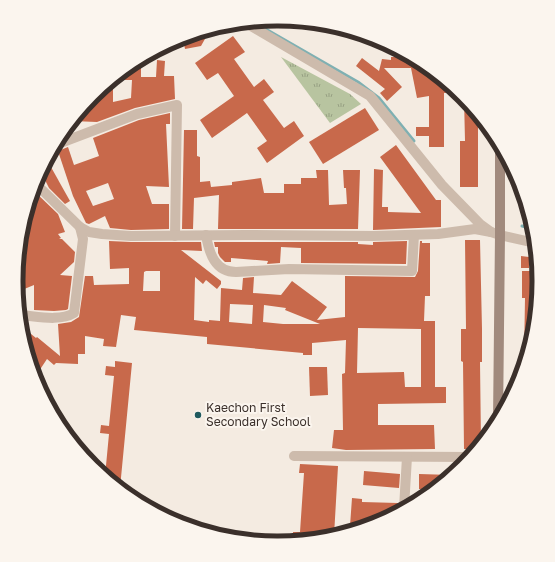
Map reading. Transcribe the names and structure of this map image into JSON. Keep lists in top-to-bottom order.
{
  "places": ["Kaechon First Secondary School"]
}
